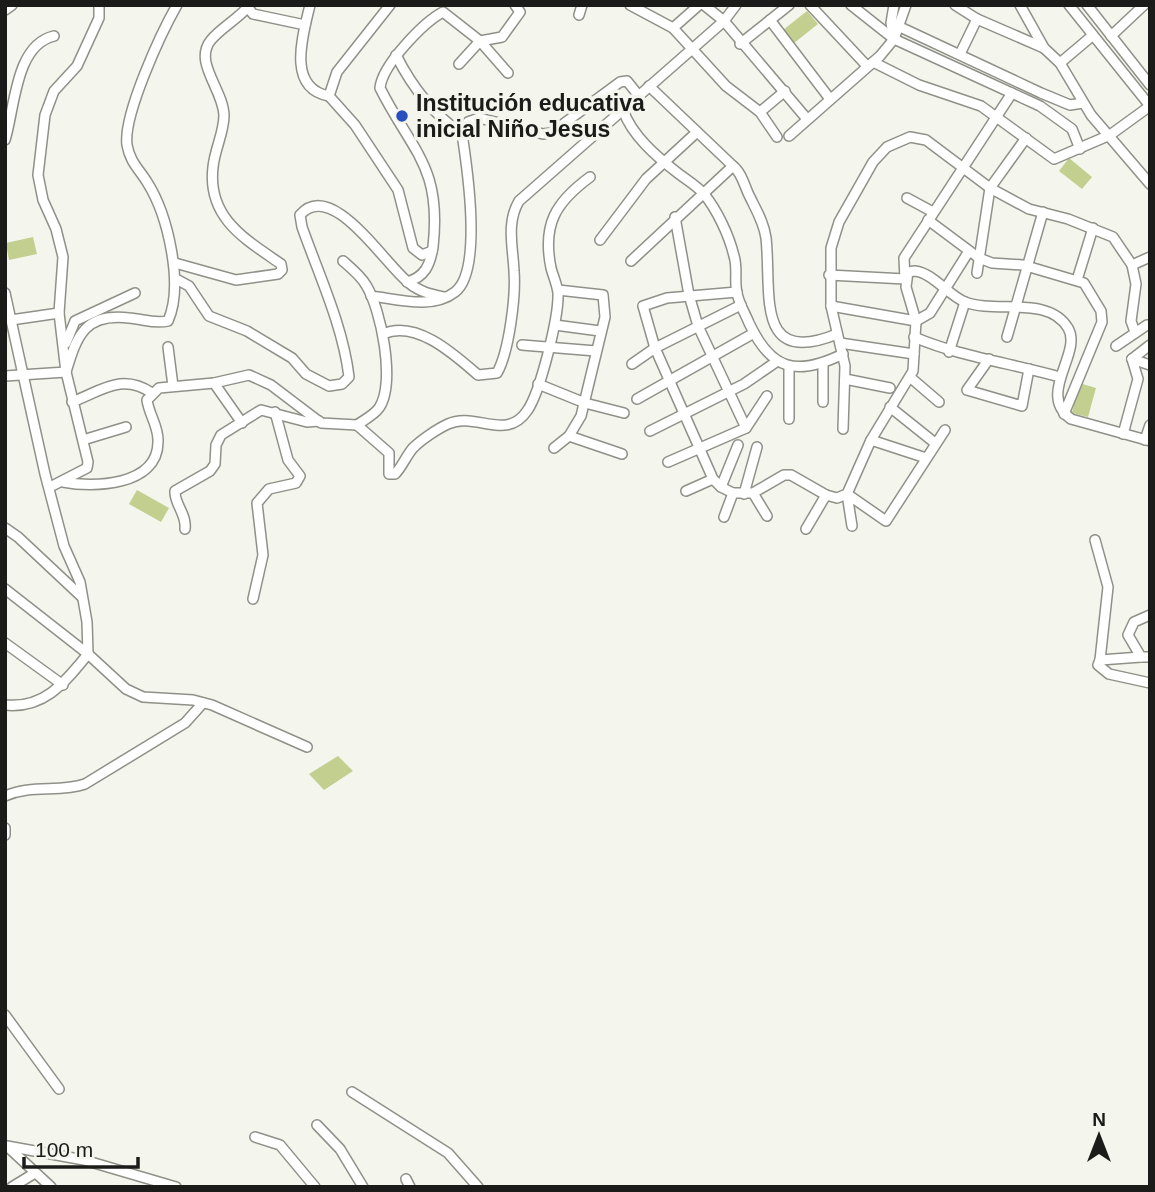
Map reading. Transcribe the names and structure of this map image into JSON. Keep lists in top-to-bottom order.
{
  "places": ["Institución educativa inicial Niño Jesus"],
  "scale_bar": "100 m",
  "north": "top"
}
